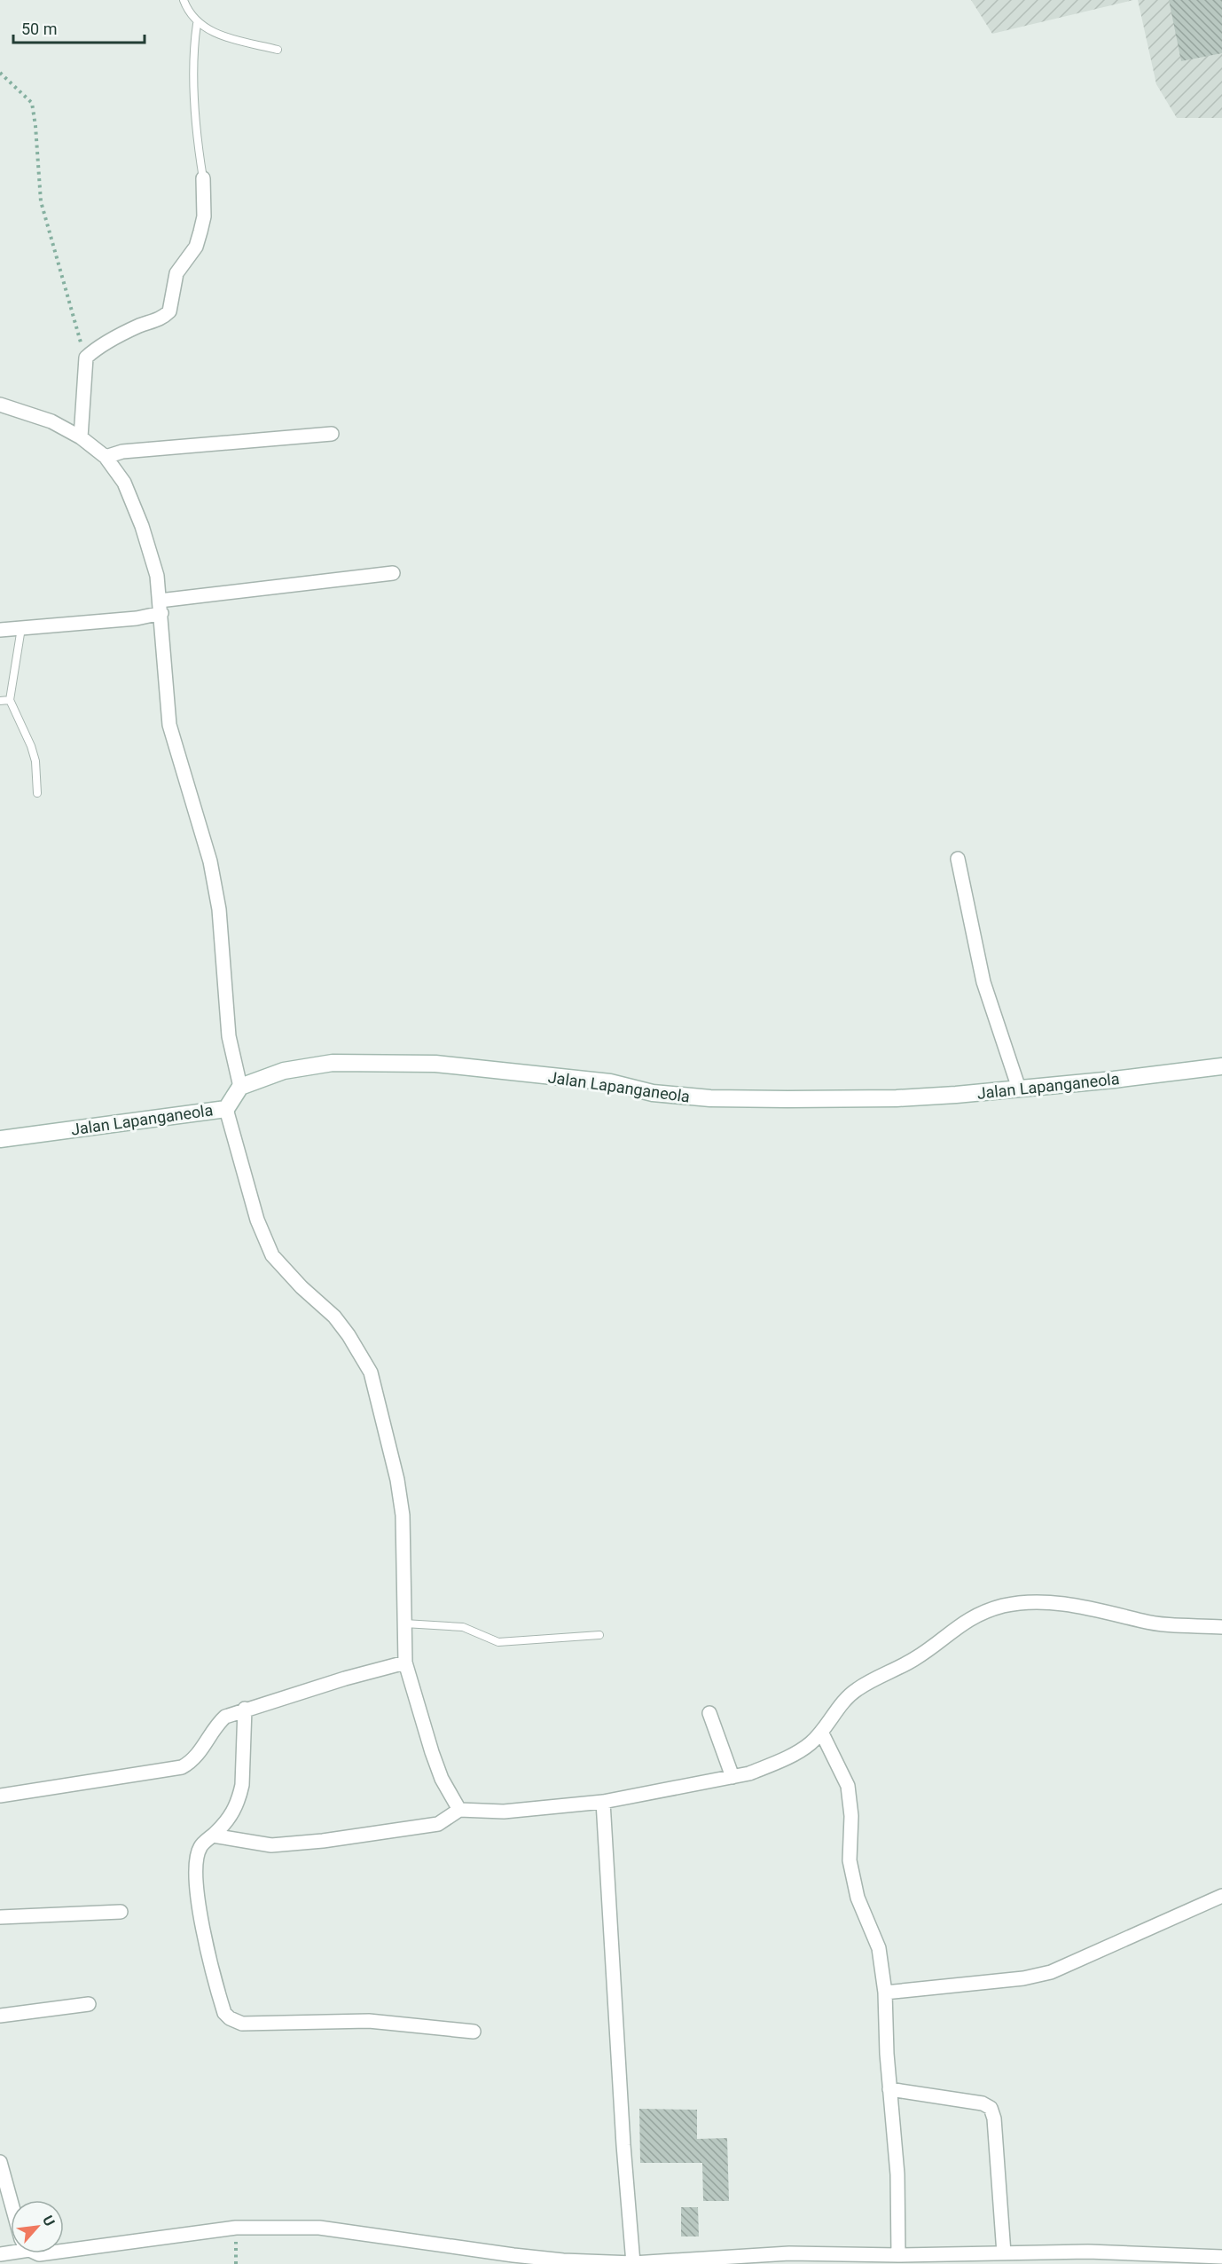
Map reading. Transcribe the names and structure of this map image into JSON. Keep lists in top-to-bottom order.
{
  "streets": {
    "street": ["Jalan Lapanganeola"]
  },
  "scale_bar": "50 m",
  "north": "top right"
}
